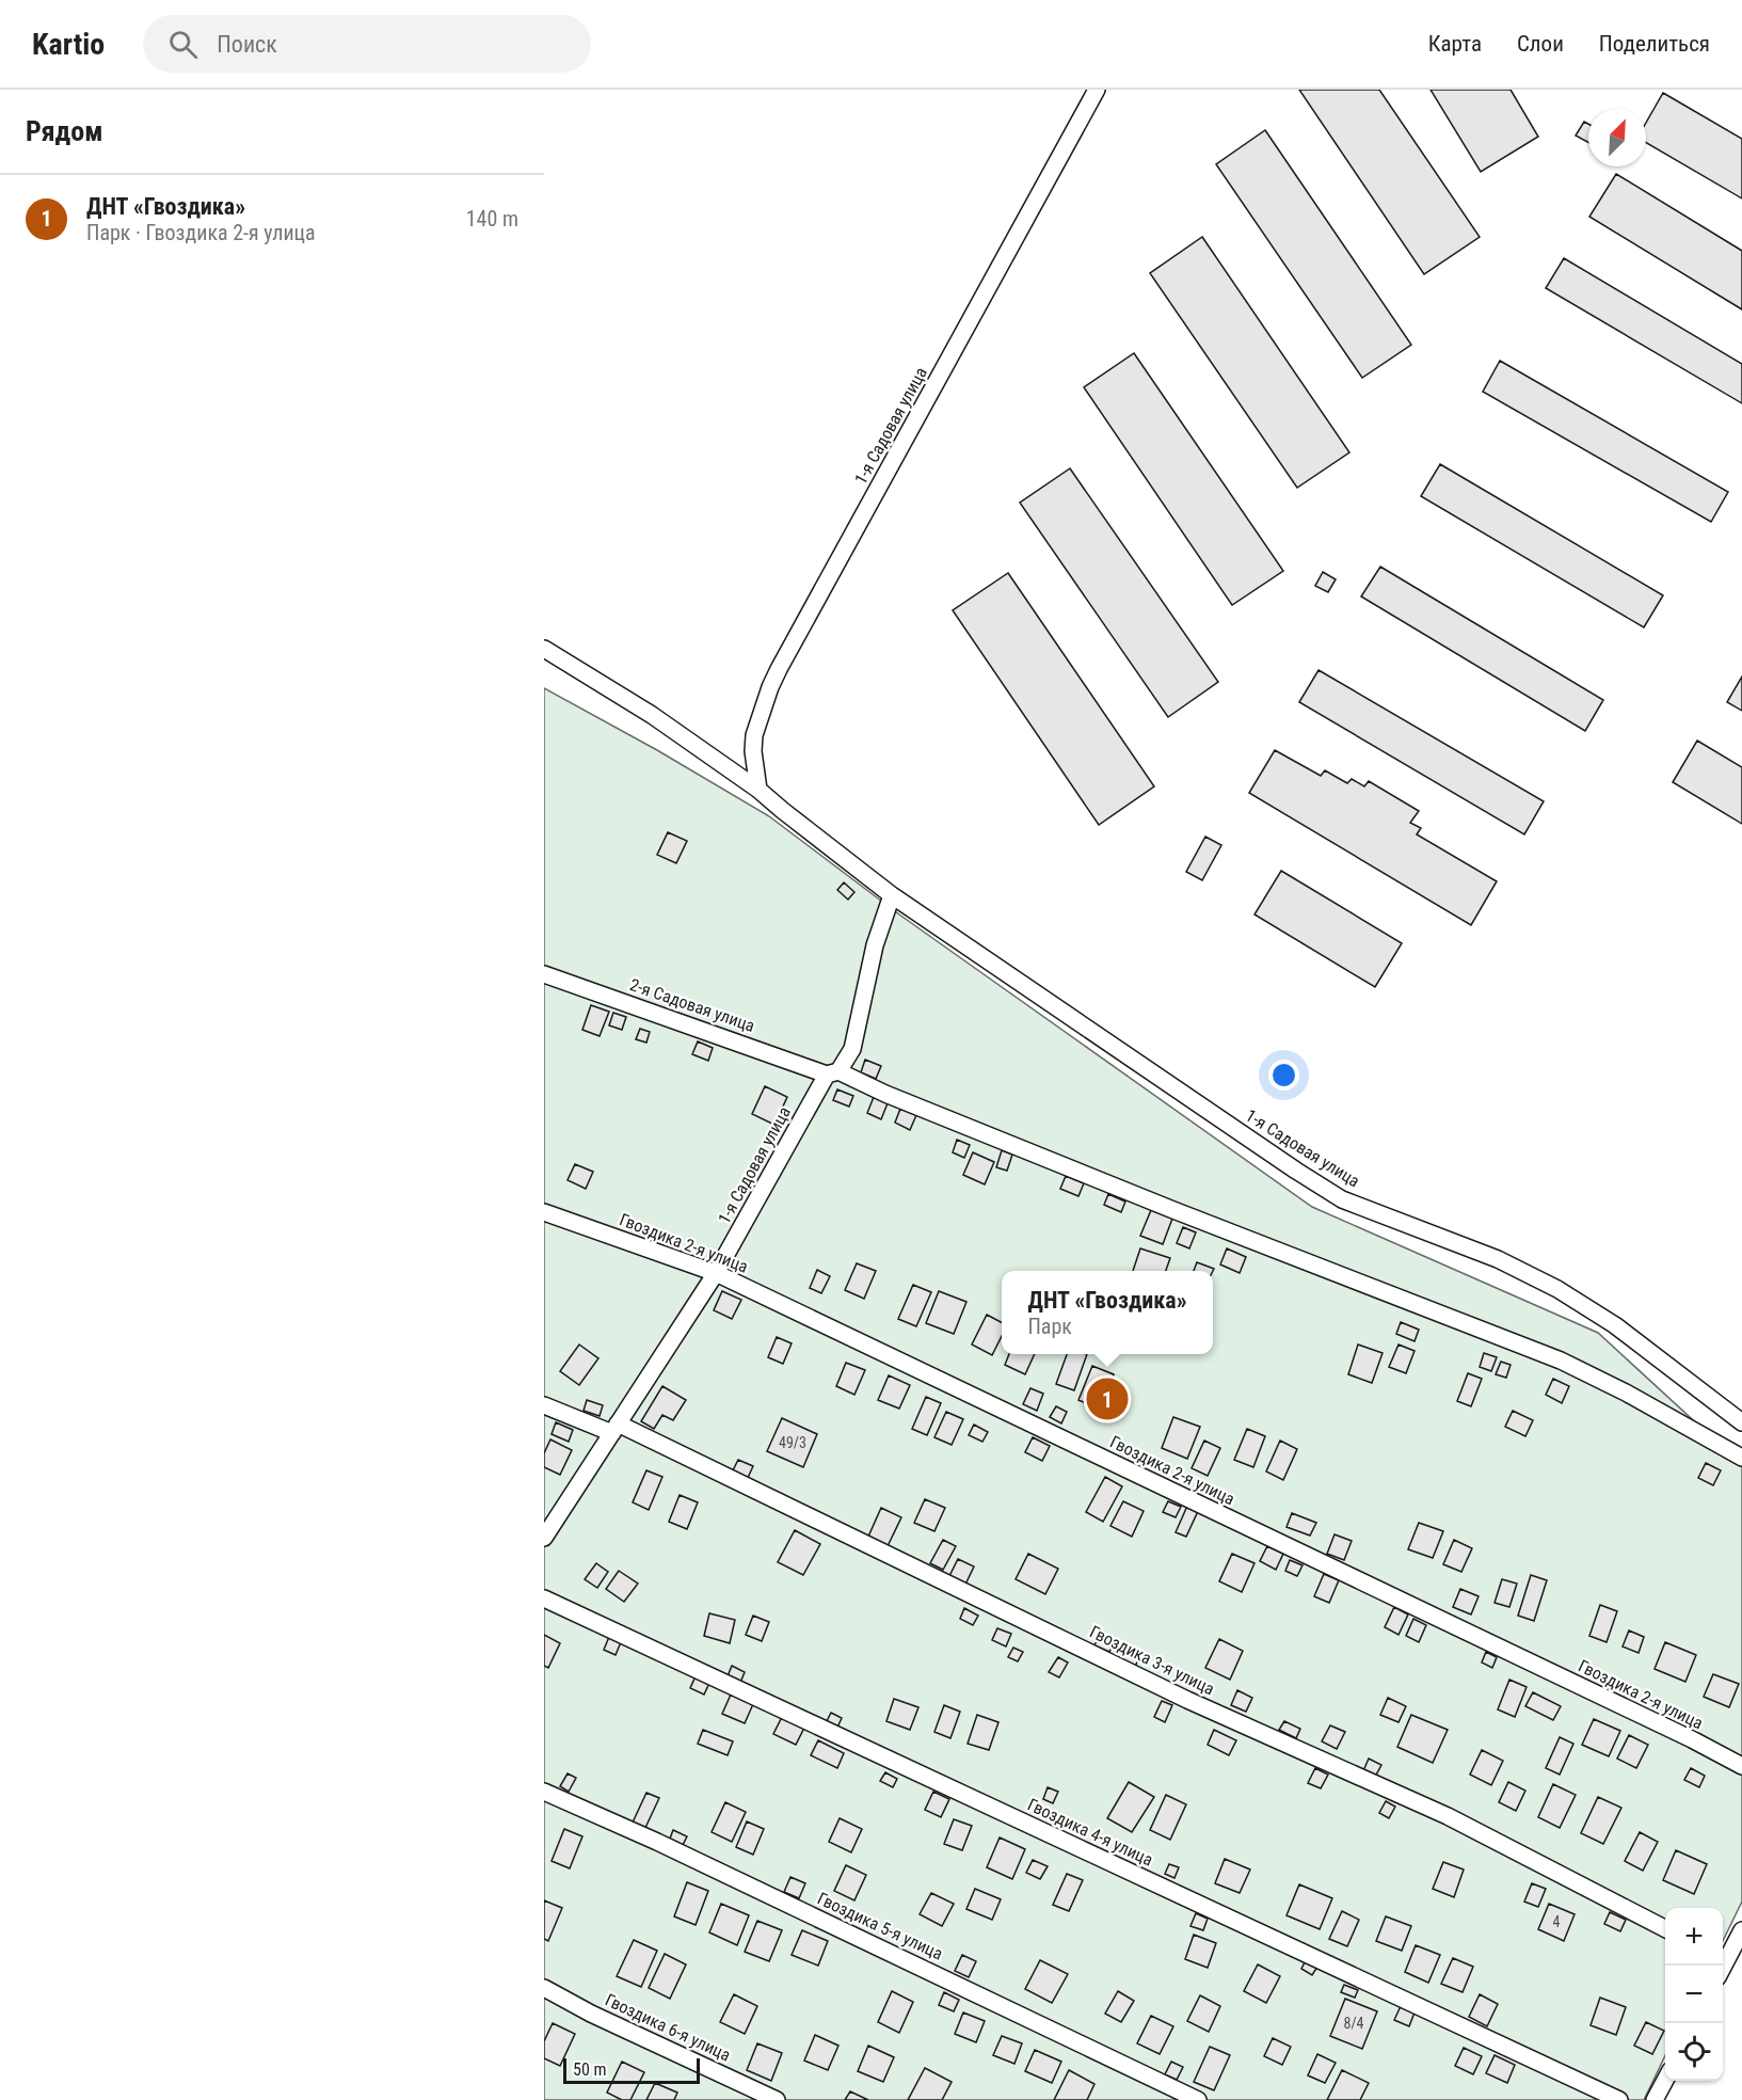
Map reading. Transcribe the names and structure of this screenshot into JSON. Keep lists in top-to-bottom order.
{
  "streets": {
    "street": [
      "1-я Садовая улица",
      "2-я Садовая улица",
      "Гвоздика 2-я улица",
      "Гвоздика 3-я улица",
      "Гвоздика 4-я улица",
      "Гвоздика 5-я улица",
      "Гвоздика 6-я улица"
    ]
  },
  "crossings": [
    ["1-я Садовая улица", "2-я Садовая улица"],
    ["1-я Садовая улица", "Гвоздика 2-я улица"],
    ["1-я Садовая улица", "Гвоздика 3-я улица"]
  ],
  "house_numbers": ["49/3", "4", "8/4"],
  "scale_bar": "50 m",
  "north": "top right",
  "page": {
    "header": "Kartio",
    "search": "Поиск",
    "nav": ["Карта", "Слои", "Поделиться"],
    "heading": "Рядом",
    "list": [
      {
        "mark": "1",
        "name": "ДНТ «Гвоздика»",
        "note": "Парк · Гвоздика 2-я улица",
        "value": "140 m"
      }
    ],
    "popup": ["ДНТ «Гвоздика»", "Парк"],
    "pins": "1",
    "map_buttons": ["+", "−"],
    "scale": "50 m"
  }
}
